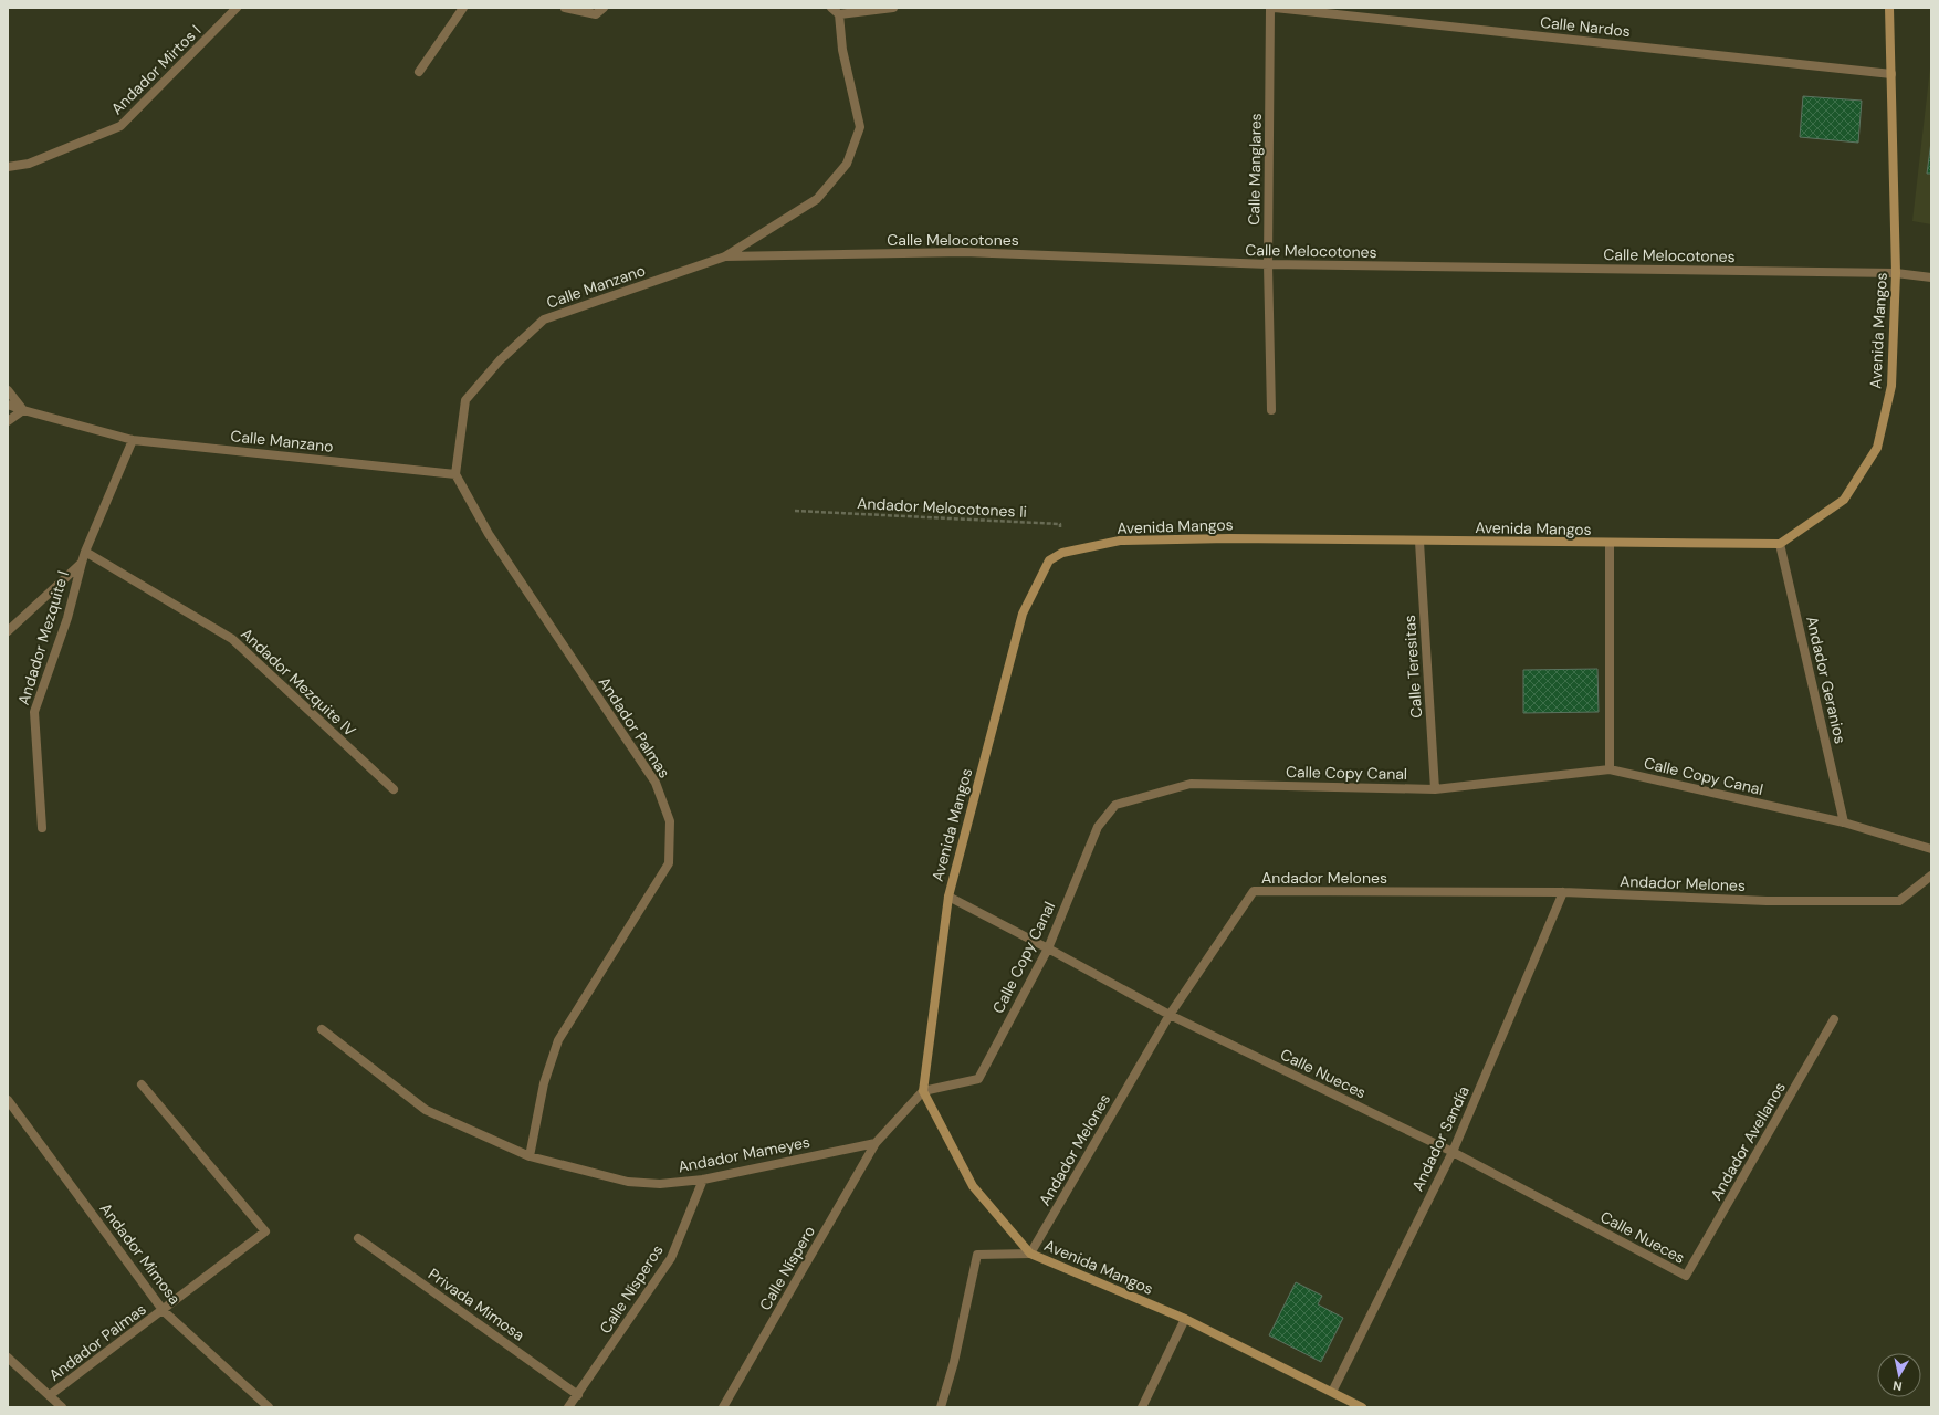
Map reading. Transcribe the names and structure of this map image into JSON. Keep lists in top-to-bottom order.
{
  "streets": {
    "main road": ["Avenida Mangos"],
    "street": [
      "Calle Nardos",
      "Andador Mirtos I",
      "Calle Manglares",
      "Calle Melocotones",
      "Calle Manzano",
      "Andador Mezquite I",
      "Calle Teresitas",
      "Andador Geranios",
      "Andador Mezquite IV",
      "Andador Palmas",
      "Calle Copy Canal",
      "Andador Melones",
      "Calle Nueces",
      "Andador Sandía",
      "Andador Avellanos",
      "Andador Mameyes",
      "Andador Mimosa",
      "Calle Níspero",
      "Calle Nísperos",
      "Privada Mimosa"
    ],
    "path": ["Andador Melocotones Ii"]
  },
  "crossings": [
    ["Calle Nardos", "Avenida Mangos"],
    ["Calle Manglares", "Calle Melocotones"],
    ["Calle Melocotones", "Calle Manzano"],
    ["Calle Melocotones", "Avenida Mangos"],
    ["Calle Manzano", "Andador Mezquite I"],
    ["Calle Manzano", "Andador Palmas"],
    ["Avenida Mangos", "Andador Melocotones Ii"],
    ["Avenida Mangos", "Calle Teresitas"],
    ["Avenida Mangos", "Andador Geranios"],
    ["Avenida Mangos", "Calle Copy Canal"],
    ["Avenida Mangos", "Andador Melones"],
    ["Avenida Mangos", "Calle Nueces"],
    ["Avenida Mangos", "Andador Sandía"],
    ["Andador Mezquite I", "Andador Mezquite IV"],
    ["Calle Teresitas", "Calle Copy Canal"],
    ["Andador Geranios", "Calle Copy Canal"],
    ["Andador Palmas", "Andador Mameyes"],
    ["Andador Palmas", "Andador Mimosa"],
    ["Calle Copy Canal", "Calle Nueces"],
    ["Andador Melones", "Calle Nueces"],
    ["Andador Melones", "Andador Sandía"],
    ["Calle Nueces", "Andador Sandía"],
    ["Calle Nueces", "Andador Avellanos"],
    ["Andador Mameyes", "Calle Níspero"],
    ["Andador Mameyes", "Calle Nísperos"],
    ["Calle Nísperos", "Privada Mimosa"]
  ],
  "north": "bottom"
}
